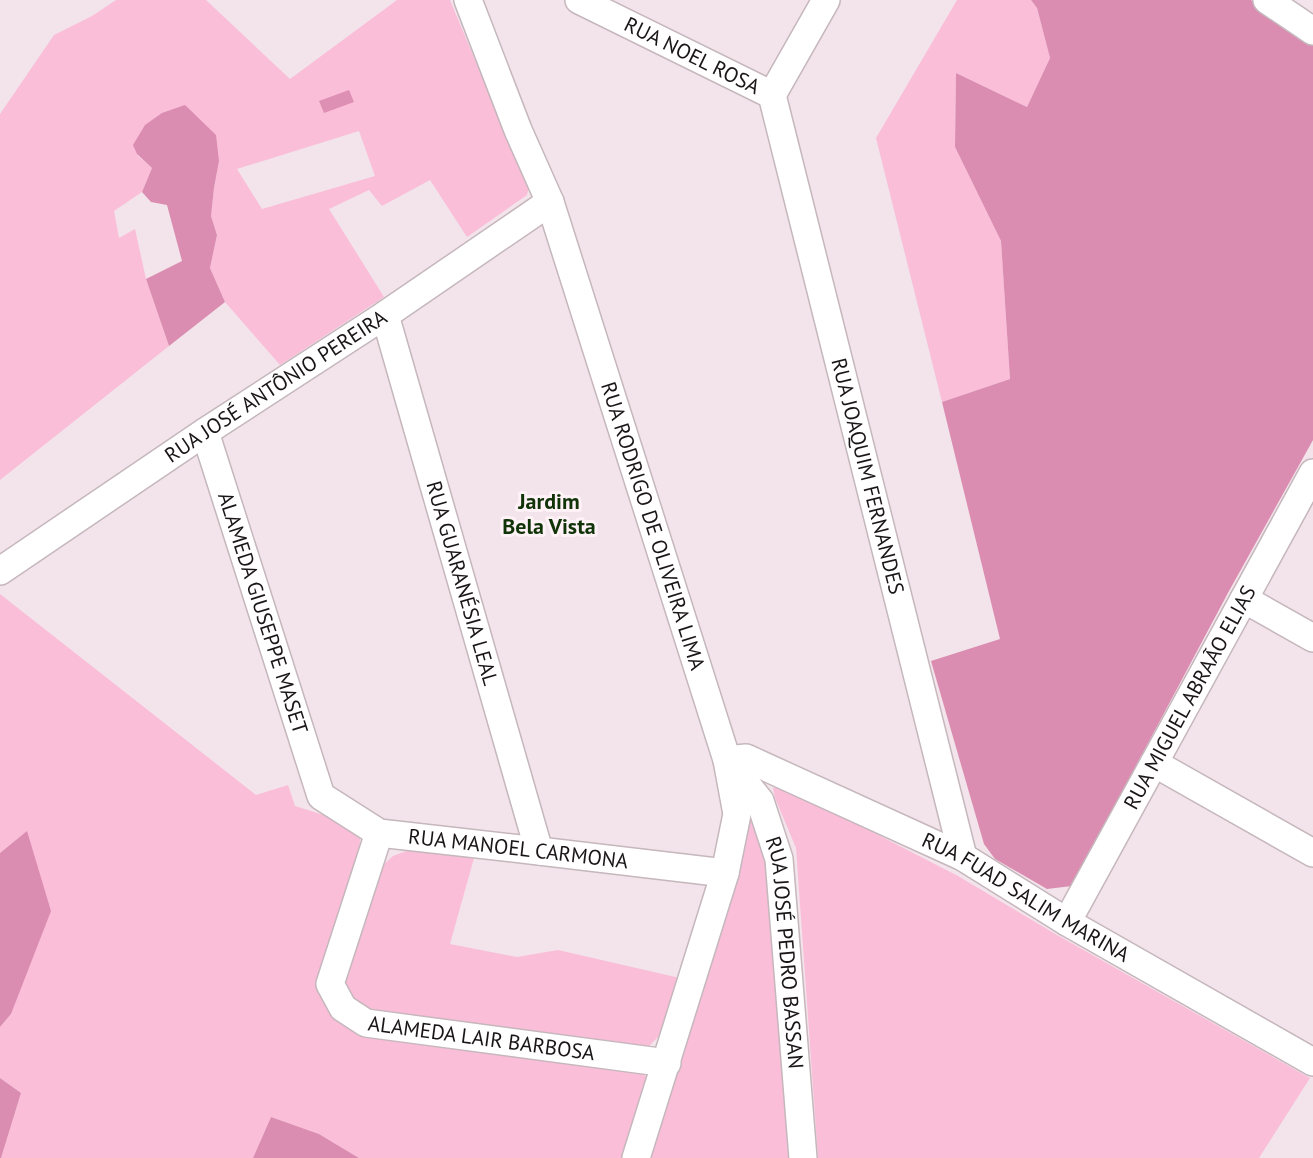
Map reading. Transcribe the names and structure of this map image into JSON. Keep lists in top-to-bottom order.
{
  "streets": {
    "street": [
      "RUA NOEL ROSA",
      "RUA JOSÉ ANTÔNIO PEREIRA",
      "RUA JOAQUIM FERNANDES",
      "RUA RODRIGO DE OLIVEIRA LIMA",
      "RUA GUARANÉSIA LEAL",
      "ALAMEDA GIUSEPPE MASET",
      "RUA MIGUEL ABRAÃO ELIAS",
      "RUA MANOEL CARMONA",
      "RUA FUAD SALIM MARINA",
      "RUA JOSÉ PEDRO BASSAN",
      "ALAMEDA LAIR BARBOSA"
    ]
  },
  "crossings": [
    ["RUA NOEL ROSA", "RUA JOAQUIM FERNANDES"],
    ["RUA JOSÉ ANTÔNIO PEREIRA", "RUA RODRIGO DE OLIVEIRA LIMA"],
    ["RUA JOSÉ ANTÔNIO PEREIRA", "RUA GUARANÉSIA LEAL"],
    ["RUA JOSÉ ANTÔNIO PEREIRA", "ALAMEDA GIUSEPPE MASET"],
    ["RUA JOAQUIM FERNANDES", "RUA FUAD SALIM MARINA"],
    ["RUA RODRIGO DE OLIVEIRA LIMA", "RUA MANOEL CARMONA"],
    ["RUA RODRIGO DE OLIVEIRA LIMA", "RUA FUAD SALIM MARINA"],
    ["RUA RODRIGO DE OLIVEIRA LIMA", "RUA JOSÉ PEDRO BASSAN"],
    ["RUA RODRIGO DE OLIVEIRA LIMA", "ALAMEDA LAIR BARBOSA"],
    ["RUA GUARANÉSIA LEAL", "RUA MANOEL CARMONA"],
    ["ALAMEDA GIUSEPPE MASET", "RUA MANOEL CARMONA"],
    ["RUA MIGUEL ABRAÃO ELIAS", "RUA FUAD SALIM MARINA"],
    ["RUA MANOEL CARMONA", "ALAMEDA LAIR BARBOSA"],
    ["RUA FUAD SALIM MARINA", "RUA JOSÉ PEDRO BASSAN"]
  ],
  "districts": ["Jardim Bela Vista"]
}
